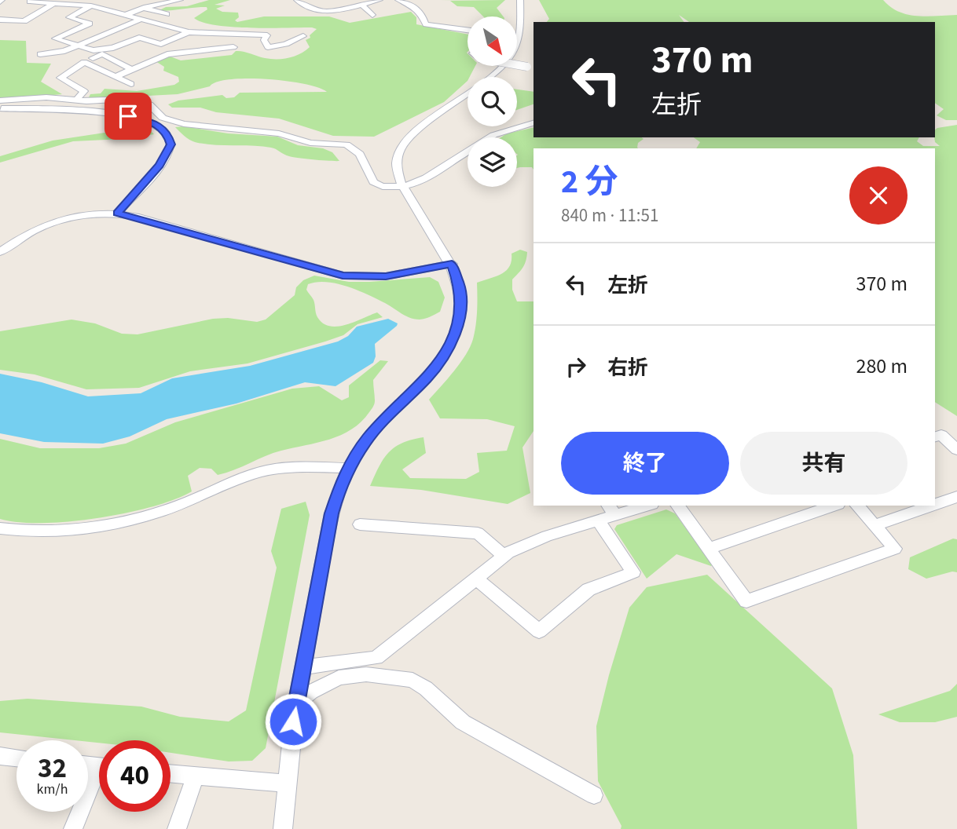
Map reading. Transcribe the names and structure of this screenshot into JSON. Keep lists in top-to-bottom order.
{
  "north": "bottom right",
  "page": {
    "turn": ["370 m", "左折"],
    "heading": ["2 分", "840 m · 11:51"],
    "list": [
      {
        "name": "左折",
        "value": "370 m"
      },
      {
        "name": "右折",
        "value": "280 m"
      }
    ],
    "buttons": ["終了", "共有"],
    "speed": "32 km/h",
    "limit": "40"
  }
}
